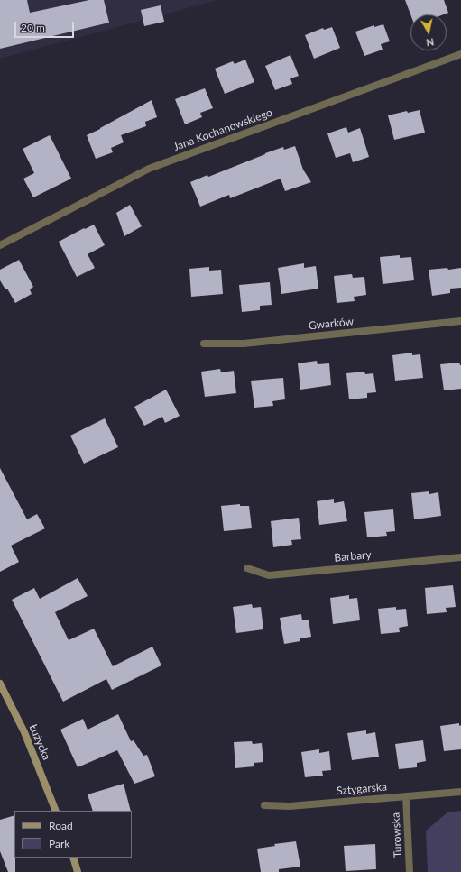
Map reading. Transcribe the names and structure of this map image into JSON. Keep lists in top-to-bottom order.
{
  "streets": {
    "main road": ["Łużycka"],
    "street": [
      "Jana Kochanowskiego",
      "Gwarków",
      "Barbary",
      "Sztygarska",
      "Turowska"
    ]
  },
  "crossings": [
    ["Sztygarska", "Turowska"]
  ],
  "legend": ["Road", "Park"],
  "scale_bar": "20 m",
  "north": "bottom"
}
